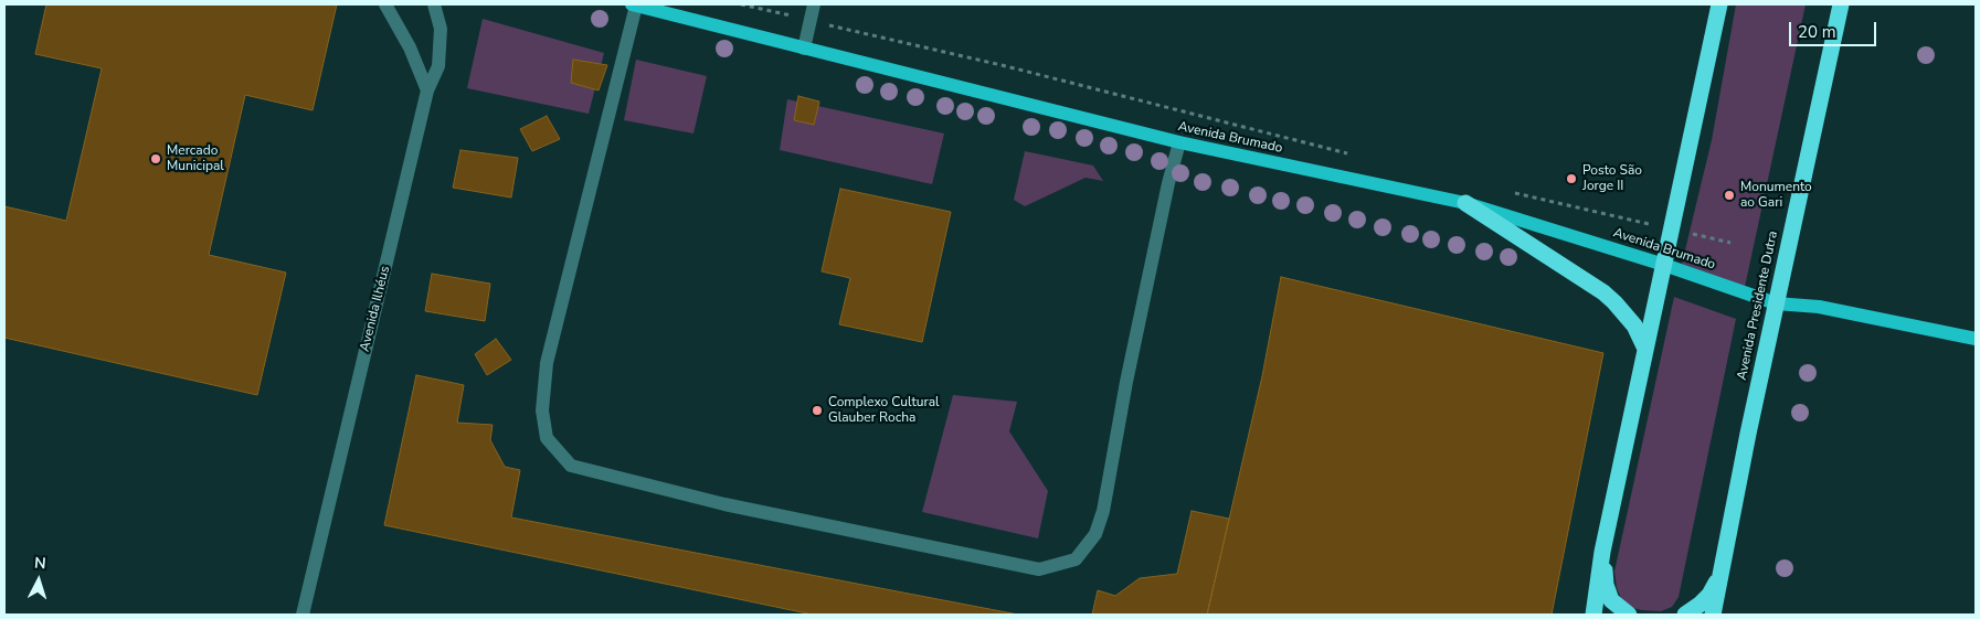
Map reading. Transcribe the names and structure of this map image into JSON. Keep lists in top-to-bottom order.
{
  "streets": {
    "highway": ["Avenida Presidente Dutra"],
    "main road": ["Avenida Brumado"],
    "street": ["Avenida Ilhéus"]
  },
  "crossings": [
    ["Avenida Brumado", "Avenida Presidente Dutra"]
  ],
  "places": [
    "Mercado Municipal",
    "Posto São Jorge II",
    "Monumento ao Gari",
    "Complexo Cultural Glauber Rocha"
  ],
  "scale_bar": "20 m",
  "north": "top"
}
